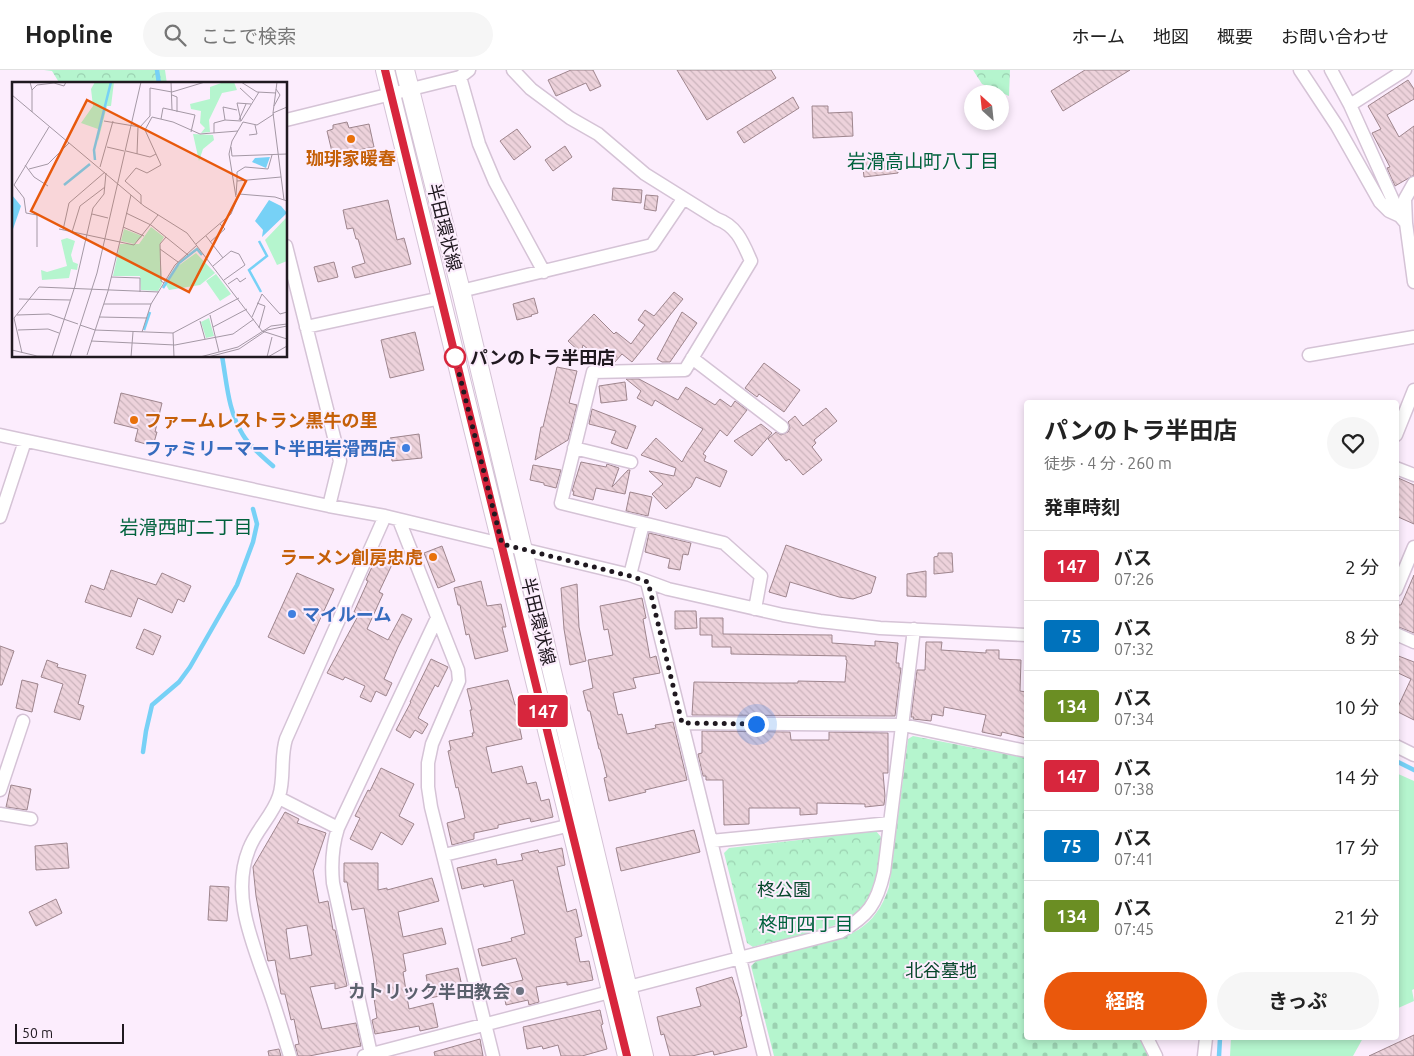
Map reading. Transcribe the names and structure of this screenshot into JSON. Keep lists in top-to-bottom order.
{
  "streets": {
    "main road": ["半田環状線"]
  },
  "districts": ["岩滑高山町八丁目", "岩滑西町二丁目", "柊町四丁目"],
  "parks": ["柊公園", "北谷墓地"],
  "places": [
    "珈琲家暖春",
    "パンのトラ半田店",
    "ファームレストラン黒牛の里",
    "ファミリーマート半田岩滑西店",
    "ラーメン創房忠虎",
    "マイルーム",
    "カトリック半田教会"
  ],
  "lines": ["bus line 147"],
  "scale_bar": "50 m",
  "north": "top left",
  "page": {
    "header": "Hopline",
    "search": "ここで検索",
    "nav": [
      "ホーム",
      "地図",
      "概要",
      "お問い合わせ"
    ],
    "on_map": "147",
    "heading": [
      ["パンのトラ半田店", "徒歩 · 4 分 · 260 m"],
      "発車時刻"
    ],
    "list": [
      {
        "mark": "147",
        "name": "バス",
        "note": "07:26",
        "value": "2 分"
      },
      {
        "mark": "75",
        "name": "バス",
        "note": "07:32",
        "value": "8 分"
      },
      {
        "mark": "134",
        "name": "バス",
        "note": "07:34",
        "value": "10 分"
      },
      {
        "mark": "147",
        "name": "バス",
        "note": "07:38",
        "value": "14 分"
      },
      {
        "mark": "75",
        "name": "バス",
        "note": "07:41",
        "value": "17 分"
      },
      {
        "mark": "134",
        "name": "バス",
        "note": "07:45",
        "value": "21 分"
      }
    ],
    "buttons": ["経路", "きっぷ"],
    "scale": "50 m"
  }
}
